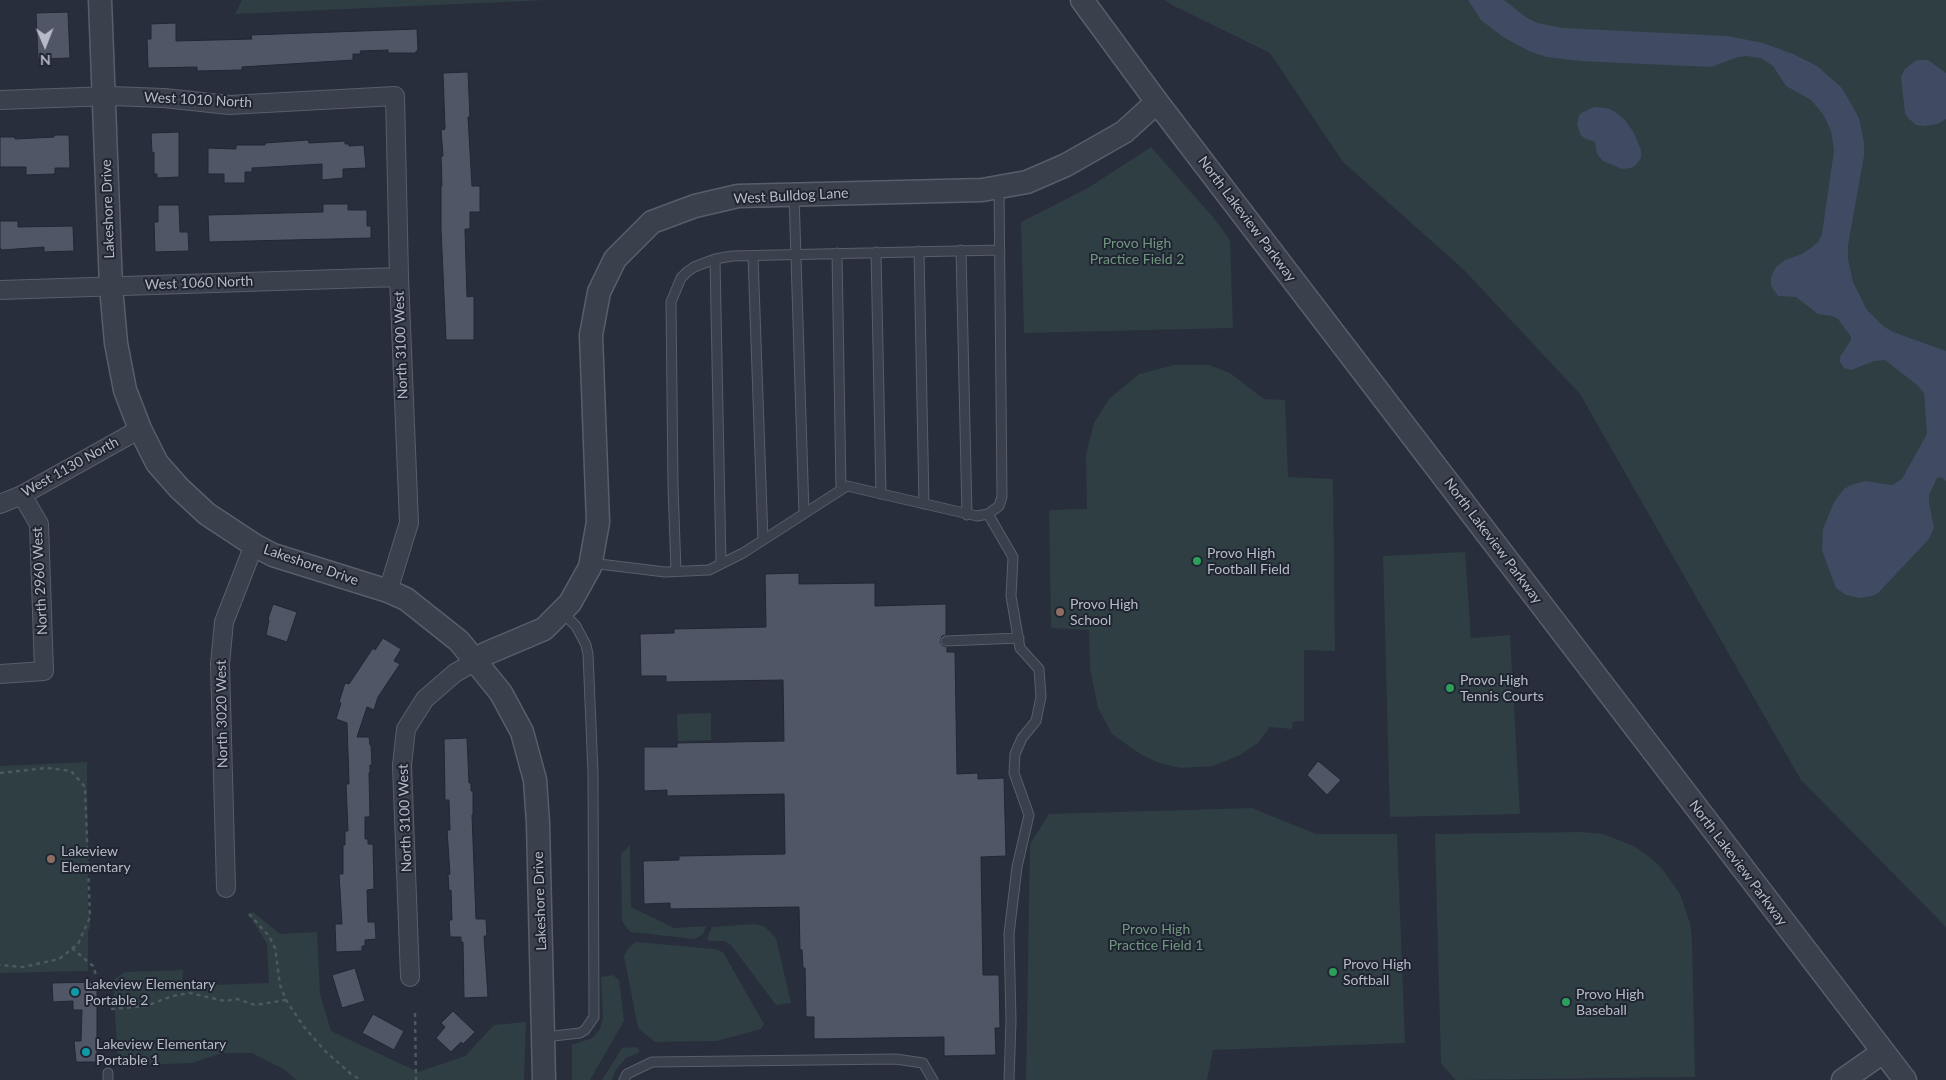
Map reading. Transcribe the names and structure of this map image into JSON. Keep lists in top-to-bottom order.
{
  "streets": {
    "street": [
      "West 1010 North",
      "West Bulldog Lane",
      "Lakeshore Drive",
      "North Lakeview Parkway",
      "West 1060 North",
      "North 3100 West",
      "West 1130 North",
      "North 2960 West",
      "North 3020 West"
    ]
  },
  "crossings": [
    ["West 1010 North", "Lakeshore Drive"],
    ["West 1010 North", "North 3100 West"],
    ["West Bulldog Lane", "Lakeshore Drive"],
    ["West Bulldog Lane", "North Lakeview Parkway"],
    ["West Bulldog Lane", "North 3100 West"],
    ["Lakeshore Drive", "West 1060 North"],
    ["Lakeshore Drive", "North 3100 West"],
    ["Lakeshore Drive", "West 1130 North"],
    ["Lakeshore Drive", "North 3020 West"],
    ["West 1060 North", "North 3100 West"],
    ["West 1130 North", "North 2960 West"]
  ],
  "parks": ["Provo High Practice Field 2", "Provo High Practice Field 1"],
  "places": [
    "Provo High Football Field",
    "Provo High School",
    "Provo High Tennis Courts",
    "Lakeview Elementary",
    "Provo High Softball",
    "Lakeview Elementary Portable 2",
    "Provo High Baseball",
    "Lakeview Elementary Portable 1"
  ],
  "north": "bottom"
}
